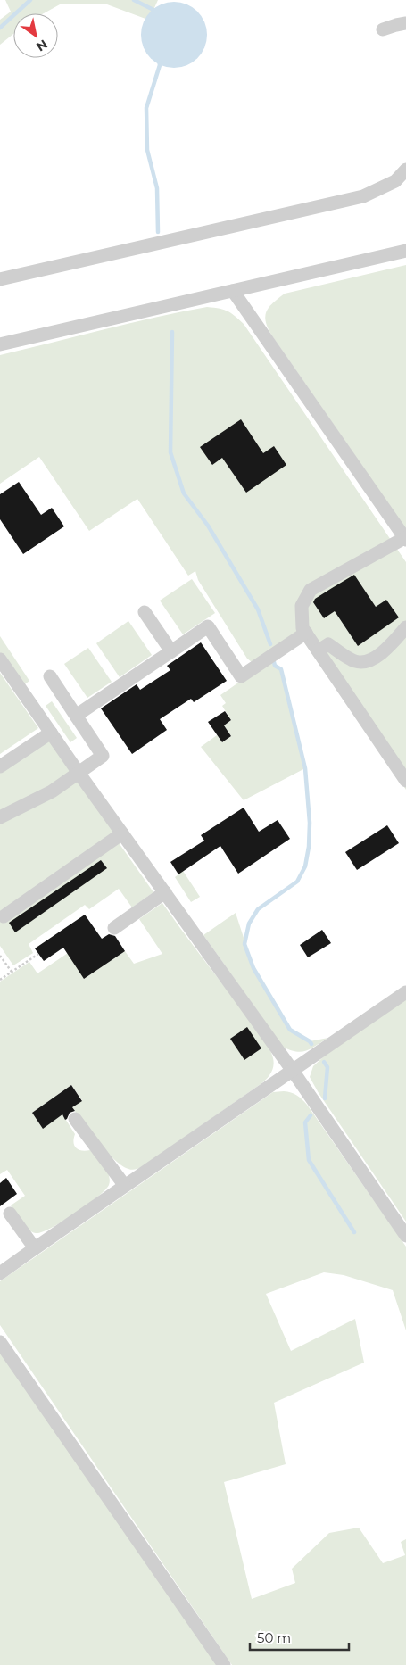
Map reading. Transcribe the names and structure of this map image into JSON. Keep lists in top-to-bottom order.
{
  "scale_bar": "50 m",
  "north": "bottom right"
}
